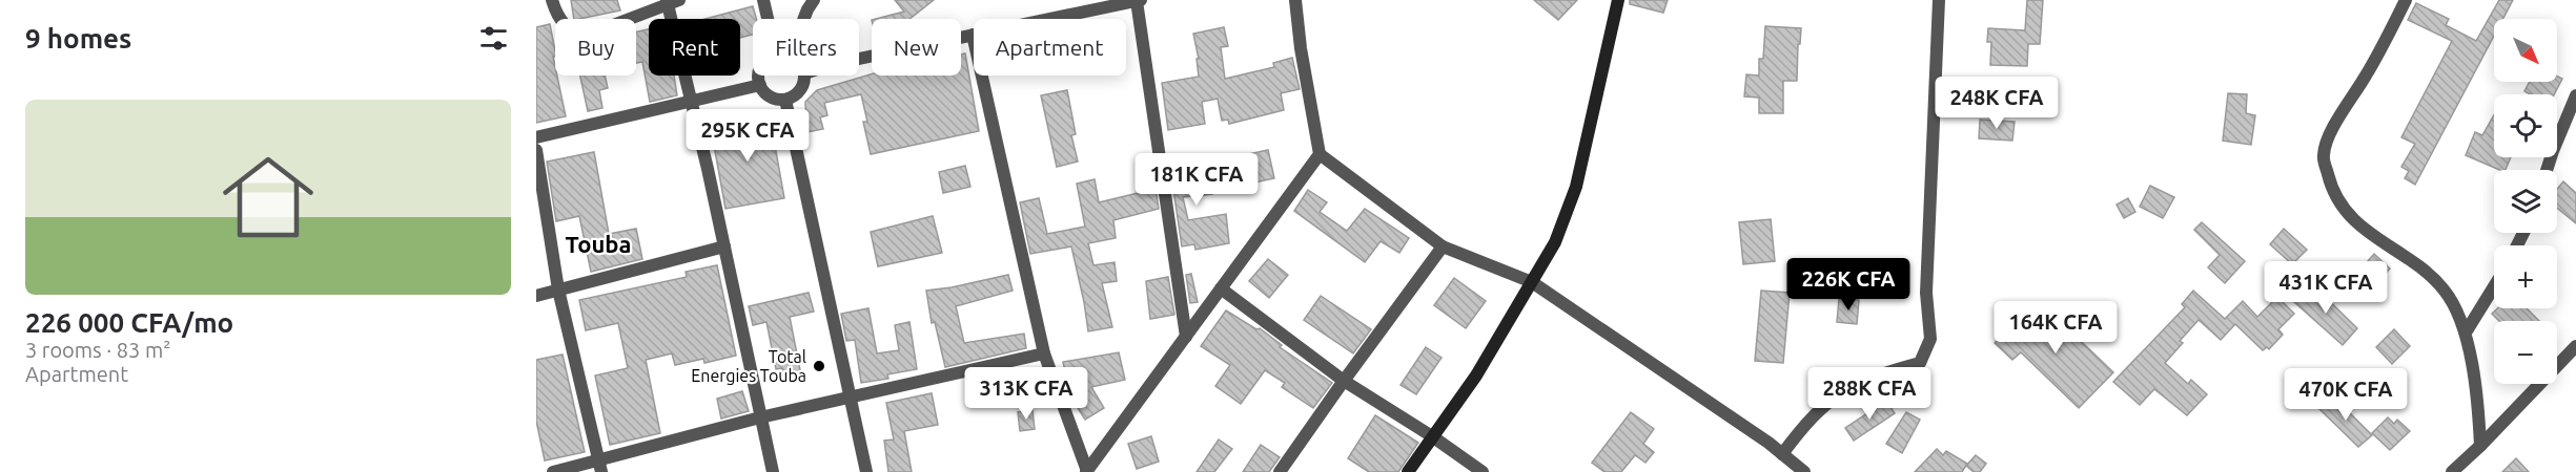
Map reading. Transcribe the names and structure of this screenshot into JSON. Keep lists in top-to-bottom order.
{
  "districts": ["Touba"],
  "places": ["Total Energies Touba"],
  "north": "bottom right",
  "page": {
    "heading": "9 homes",
    "map_buttons": ["+", "−"],
    "chip": [
      "Buy",
      "Rent",
      "Filters",
      "New",
      "Apartment"
    ],
    "list": [
      {
        "name": "226 000 CFA/mo",
        "note": "3 rooms · 83 m² · Apartment"
      }
    ],
    "price": [
      "248K CFA",
      "295K CFA",
      "181K CFA",
      "226K CFA",
      "431K CFA",
      "164K CFA",
      "313K CFA",
      "288K CFA",
      "470K CFA"
    ]
  }
}
